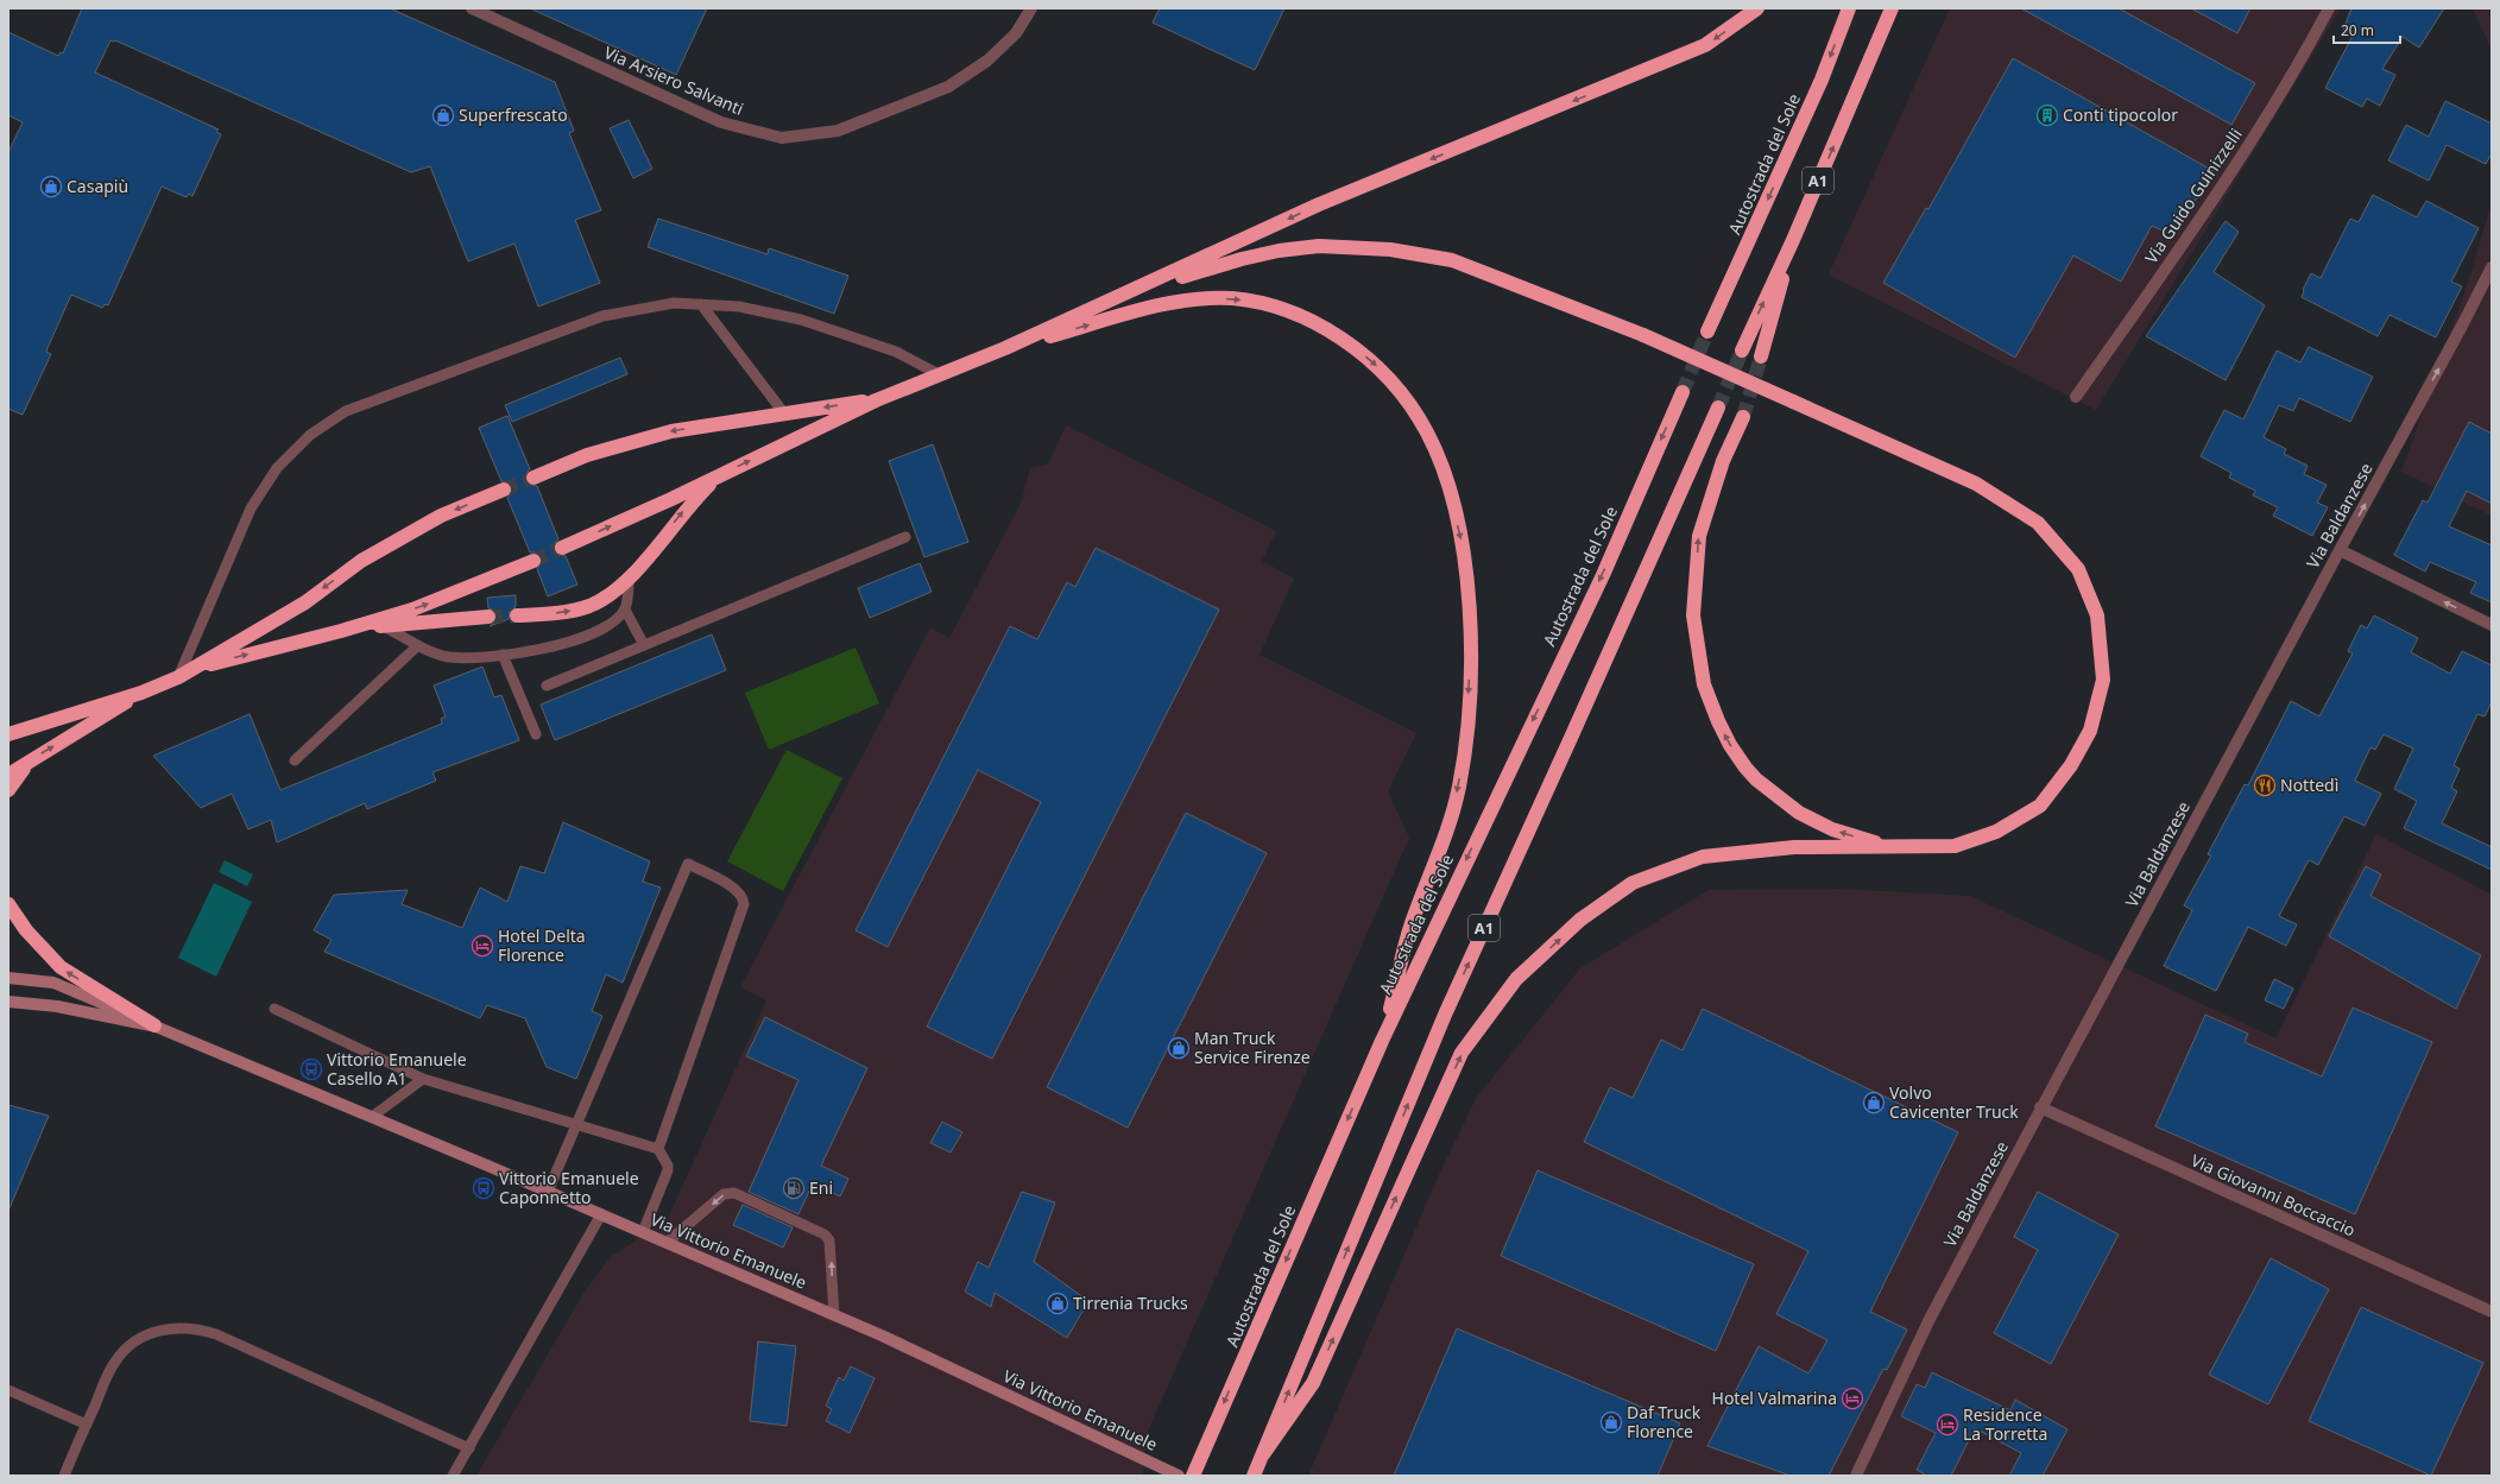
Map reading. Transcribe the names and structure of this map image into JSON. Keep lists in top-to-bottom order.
{
  "streets": {
    "highway": ["Autostrada del Sole", "A1"],
    "main road": ["Via Vittorio Emanuele"],
    "street": [
      "Via Arsiero Salvanti",
      "Via Guido Guinizzelli",
      "Via Baldanzese",
      "Via Giovanni Boccaccio"
    ]
  },
  "crossings": [
    ["Via Baldanzese", "Via Giovanni Boccaccio"]
  ],
  "places": {
    "shop": [
      "Superfrescato",
      "Casapiù",
      "Man Truck Service Firenze",
      "Volvo Cavicenter Truck",
      "Tirrenia Trucks",
      "Daf Truck Florence"
    ],
    "building": ["Conti tipocolor"],
    "restaurant": ["Nottedì"],
    "hotel": ["Hotel Delta Florence", "Hotel Valmarina", "Residence La Torretta"],
    "bus stop": ["Vittorio Emanuele Casello A1", "Vittorio Emanuele Caponnetto"],
    "fuel station": ["Eni"]
  },
  "scale_bar": "20 m"
}
